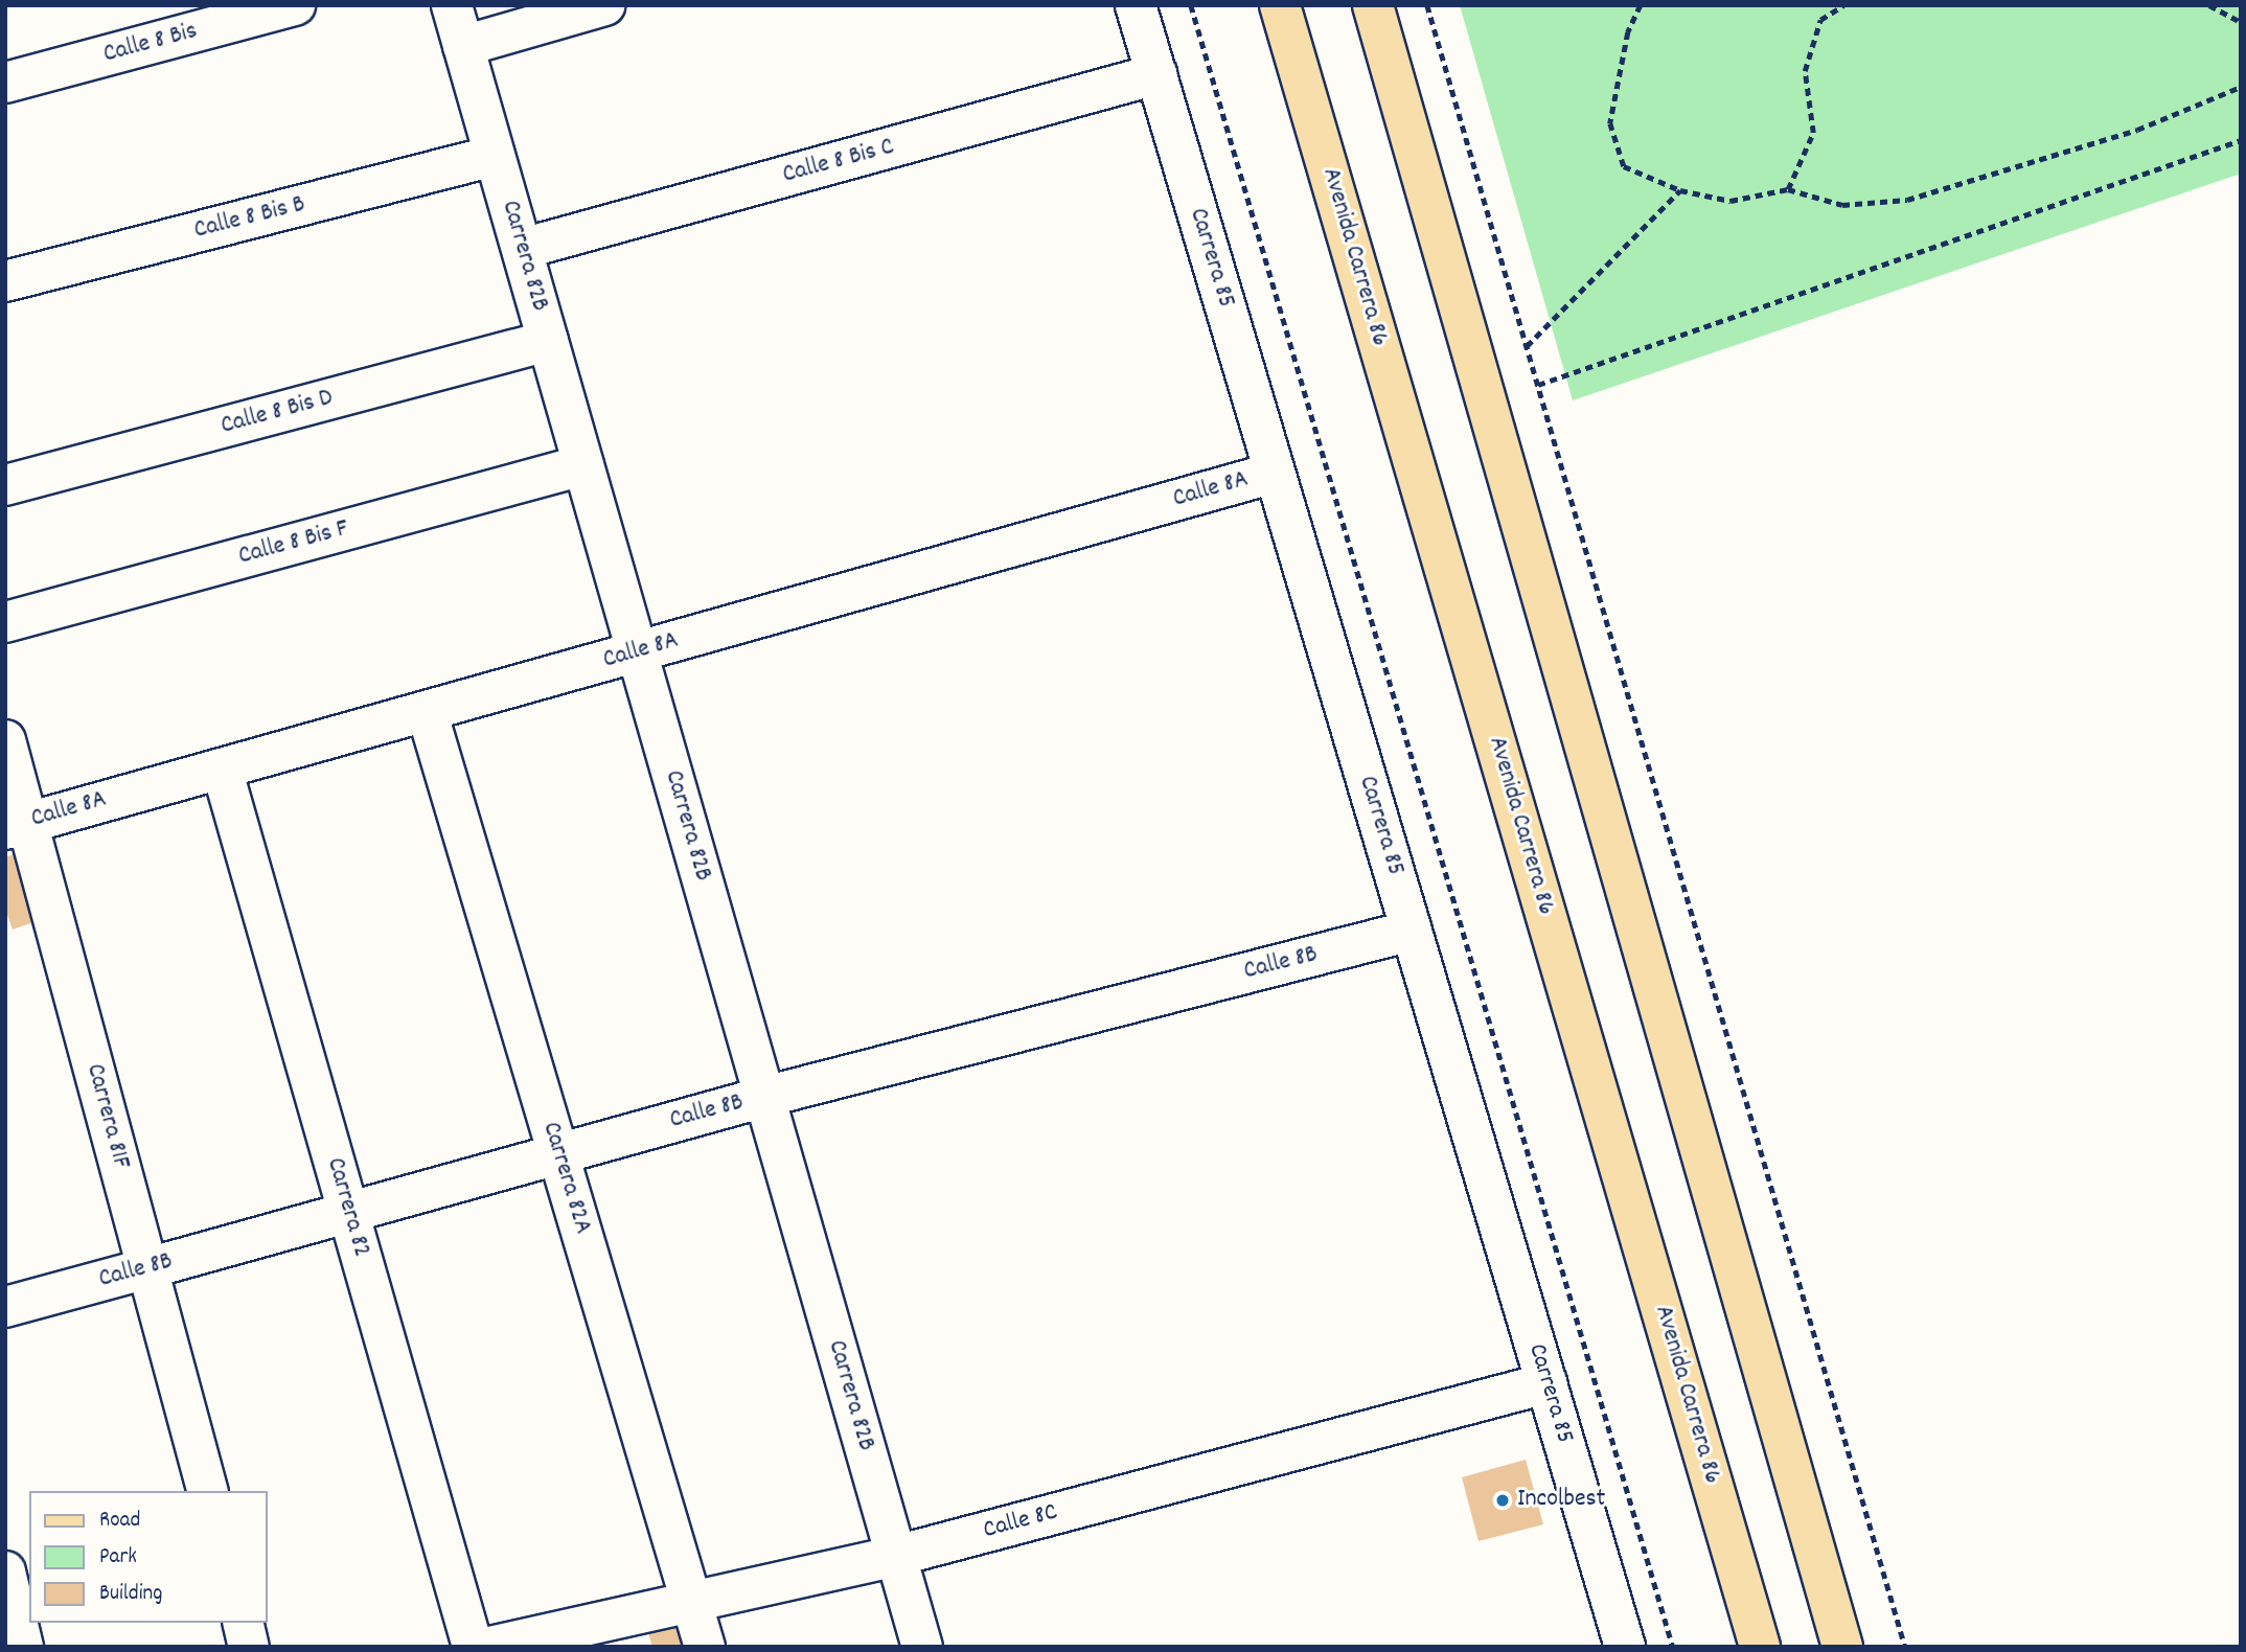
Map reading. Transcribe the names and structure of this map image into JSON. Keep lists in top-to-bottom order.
{
  "streets": {
    "main road": ["Avenida Carrera 86"],
    "street": [
      "Calle 8 Bis",
      "Calle 8 Bis C",
      "Calle 8 Bis B",
      "Carrera 82B",
      "Carrera 85",
      "Calle 8 Bis D",
      "Calle 8A",
      "Calle 8 Bis F",
      "Calle 8B",
      "Carrera 81F",
      "Carrera 82A",
      "Carrera 82",
      "Calle 8C"
    ]
  },
  "crossings": [
    ["Calle 8 Bis C", "Carrera 82B"],
    ["Calle 8 Bis C", "Carrera 85"],
    ["Calle 8 Bis B", "Carrera 82B"],
    ["Carrera 82B", "Calle 8 Bis D"],
    ["Carrera 82B", "Calle 8A"],
    ["Carrera 82B", "Calle 8 Bis F"],
    ["Carrera 82B", "Calle 8B"],
    ["Carrera 82B", "Calle 8C"],
    ["Carrera 85", "Calle 8A"],
    ["Carrera 85", "Calle 8B"],
    ["Carrera 85", "Calle 8C"],
    ["Calle 8A", "Carrera 81F"],
    ["Calle 8A", "Carrera 82A"],
    ["Calle 8A", "Carrera 82"],
    ["Calle 8B", "Carrera 81F"],
    ["Calle 8B", "Carrera 82A"],
    ["Calle 8B", "Carrera 82"],
    ["Carrera 82A", "Calle 8C"]
  ],
  "places": ["Incolbest"],
  "legend": ["Road", "Park", "Building"]
}
